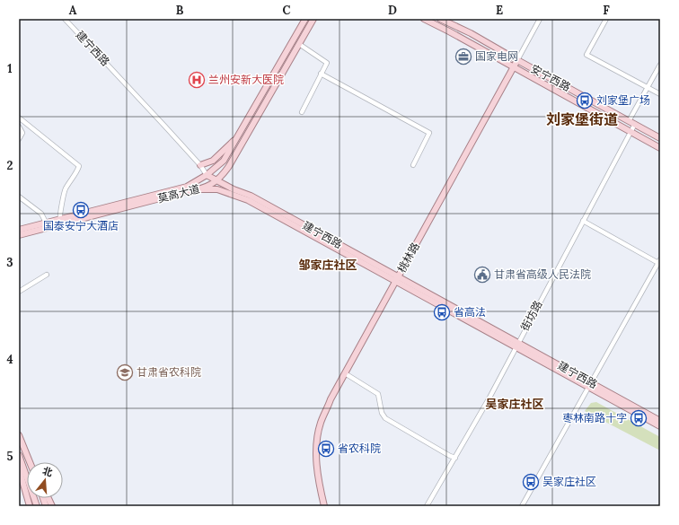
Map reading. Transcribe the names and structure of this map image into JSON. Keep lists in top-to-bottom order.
{
  "streets": {
    "main road": [
      "建宁西路",
      "安宁西路",
      "莫高大道",
      "桃林路"
    ],
    "street": ["街坊路"]
  },
  "crossings": [
    ["建宁西路", "莫高大道"],
    ["建宁西路", "桃林路"],
    ["建宁西路", "街坊路"],
    ["安宁西路", "桃林路"],
    ["安宁西路", "街坊路"]
  ],
  "districts": ["刘家堡街道", "邹家庄社区", "吴家庄社区"],
  "places": {
    "office": ["国家电网"],
    "hospital": ["兰州安新大医院"],
    "bus stop": [
      "刘家堡广场",
      "国泰安宁大酒店",
      "省高法",
      "枣林南路十字",
      "省农科院",
      "吴家庄社区"
    ],
    "public building": ["甘肃省高级人民法院"],
    "school or university": ["甘肃省农科院"]
  },
  "north": "top",
  "grid": {
    "columns": [
      "A",
      "B",
      "C",
      "D",
      "E",
      "F"
    ],
    "rows": [
      "1",
      "2",
      "3",
      "4",
      "5"
    ]
  }
}
